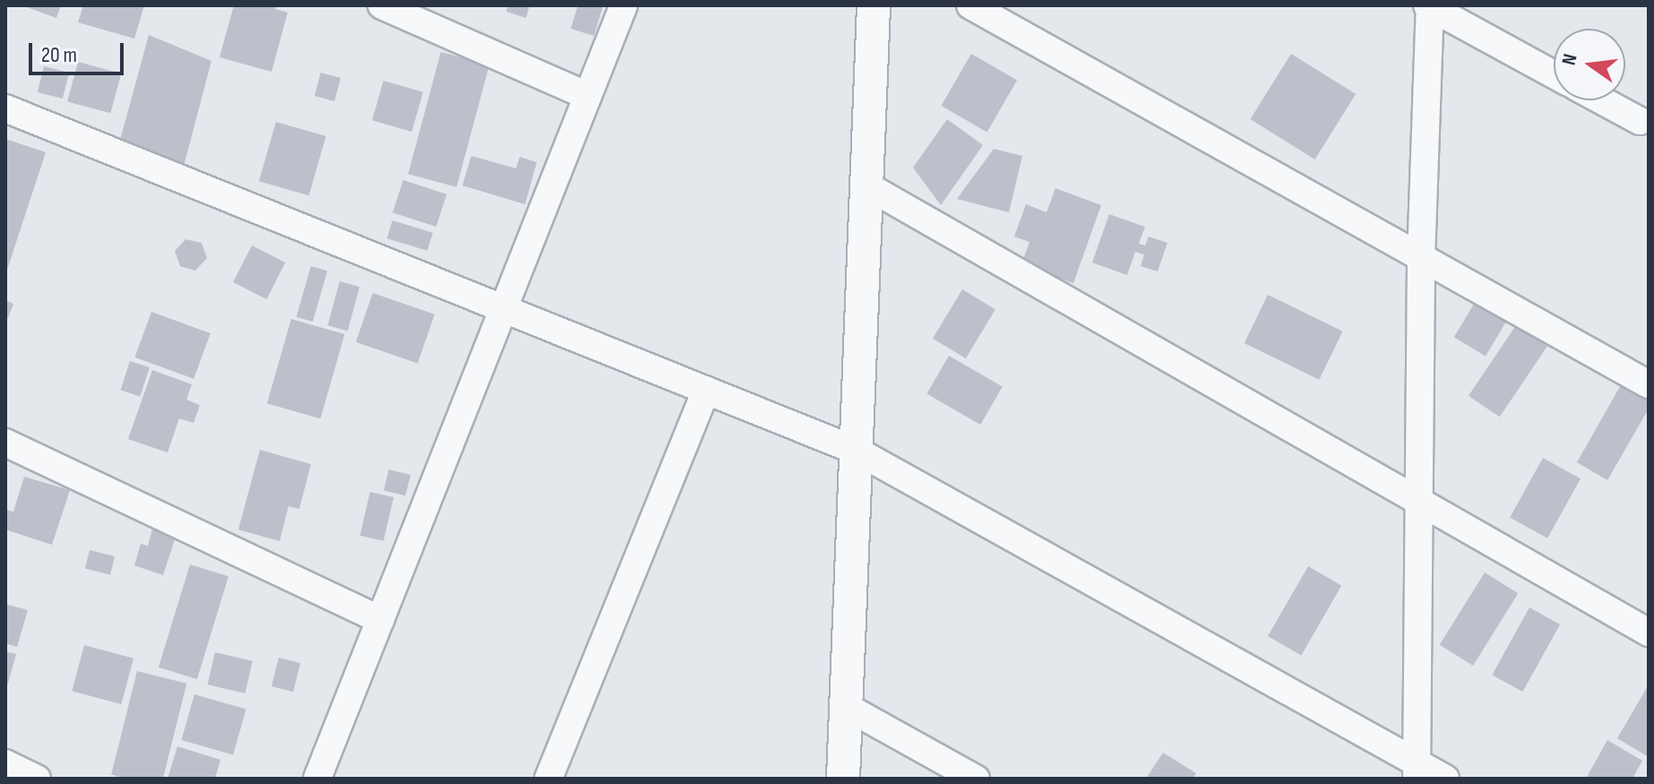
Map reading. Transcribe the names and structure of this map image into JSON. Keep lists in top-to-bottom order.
{
  "scale_bar": "20 m",
  "north": "left"
}
